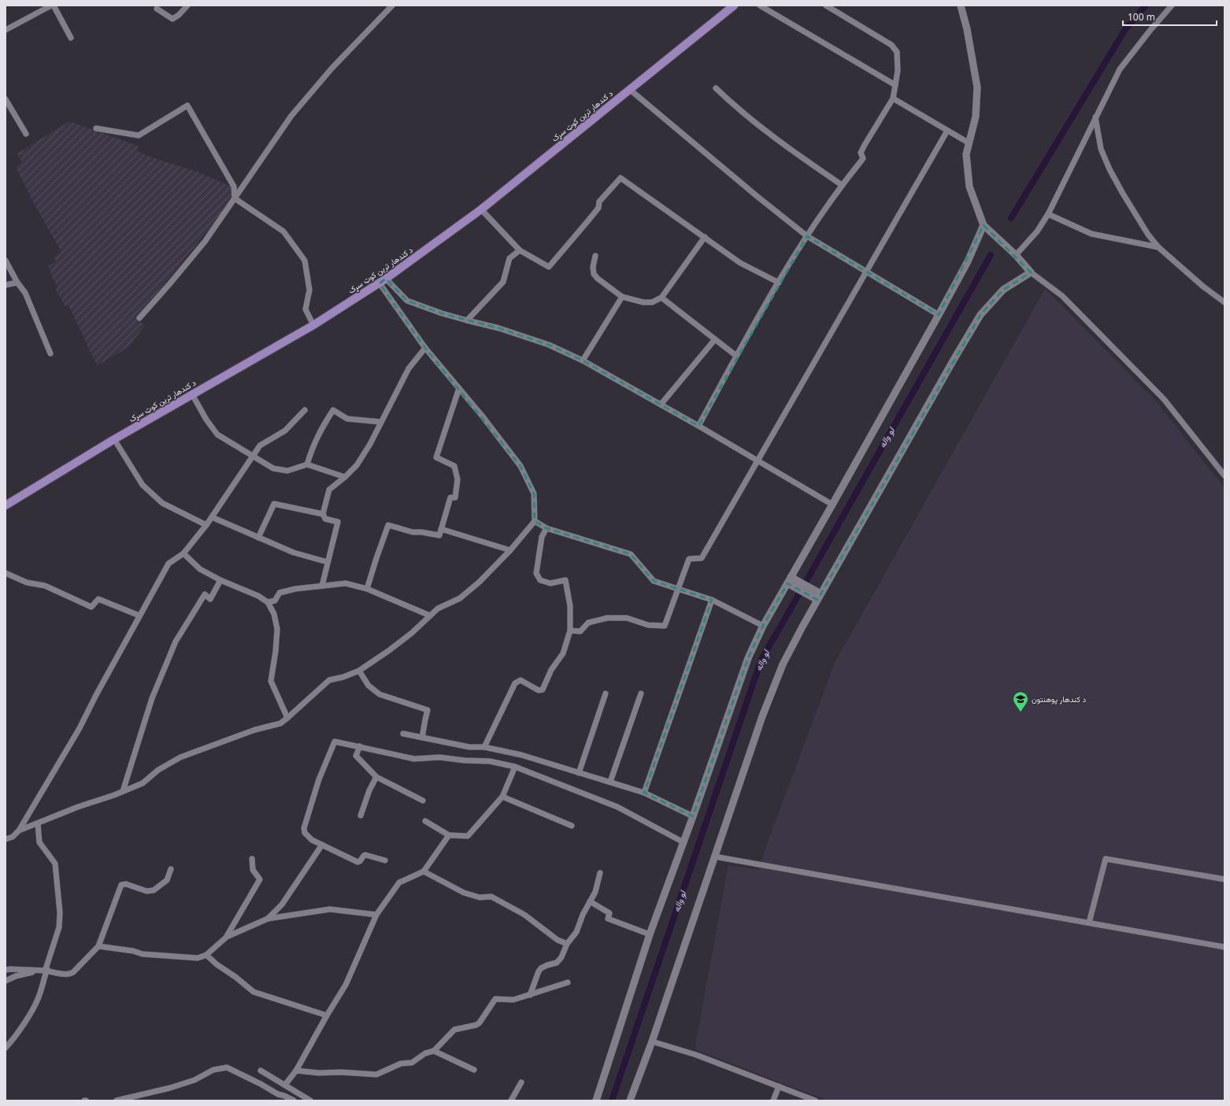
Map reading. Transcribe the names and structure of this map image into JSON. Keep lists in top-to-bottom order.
{
  "streets": {
    "main road": ["د کندهار ترين کوټ سړک"]
  },
  "water": ["لو واله"],
  "places": {
    "school or university": ["د کندهار پوهنتون"]
  },
  "scale_bar": "100 m"
}
